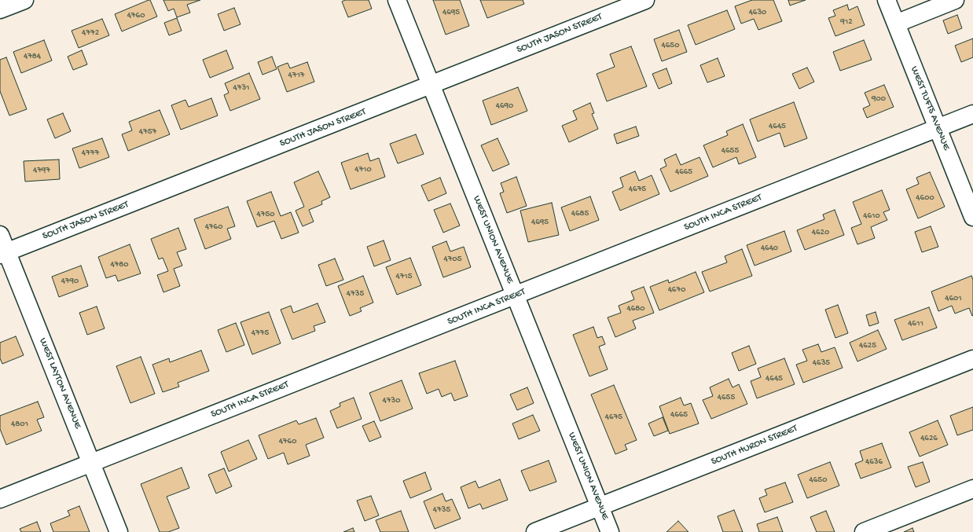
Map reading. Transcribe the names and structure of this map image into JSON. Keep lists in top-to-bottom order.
{
  "streets": {
    "street": [
      "SOUTH JASON STREET",
      "WEST TUFTS AVENUE",
      "SOUTH INCA STREET",
      "WEST UNION AVENUE",
      "WEST LAYTON AVENUE",
      "SOUTH HURON STREET"
    ]
  },
  "crossings": [
    ["SOUTH JASON STREET", "WEST UNION AVENUE"],
    ["SOUTH JASON STREET", "WEST LAYTON AVENUE"],
    ["WEST TUFTS AVENUE", "SOUTH INCA STREET"],
    ["SOUTH INCA STREET", "WEST UNION AVENUE"],
    ["SOUTH INCA STREET", "WEST LAYTON AVENUE"],
    ["WEST UNION AVENUE", "SOUTH HURON STREET"]
  ],
  "house_numbers": [
    "4695",
    "4630",
    "4760",
    "912",
    "4772",
    "4650",
    "4784",
    "4717",
    "4731",
    "900",
    "4690",
    "4645",
    "4757",
    "4655",
    "4777",
    "4710",
    "4797",
    "4665",
    "4675",
    "4600",
    "4685",
    "4750",
    "4610",
    "4695",
    "4760",
    "4620",
    "4640",
    "4705",
    "4780",
    "4715",
    "4790",
    "4670",
    "4735",
    "4601",
    "4680",
    "4611",
    "4775",
    "4625",
    "4635",
    "4645",
    "4655",
    "4730",
    "4665",
    "4675",
    "4801",
    "4626",
    "4760",
    "4636",
    "4650",
    "4735"
  ]
}
